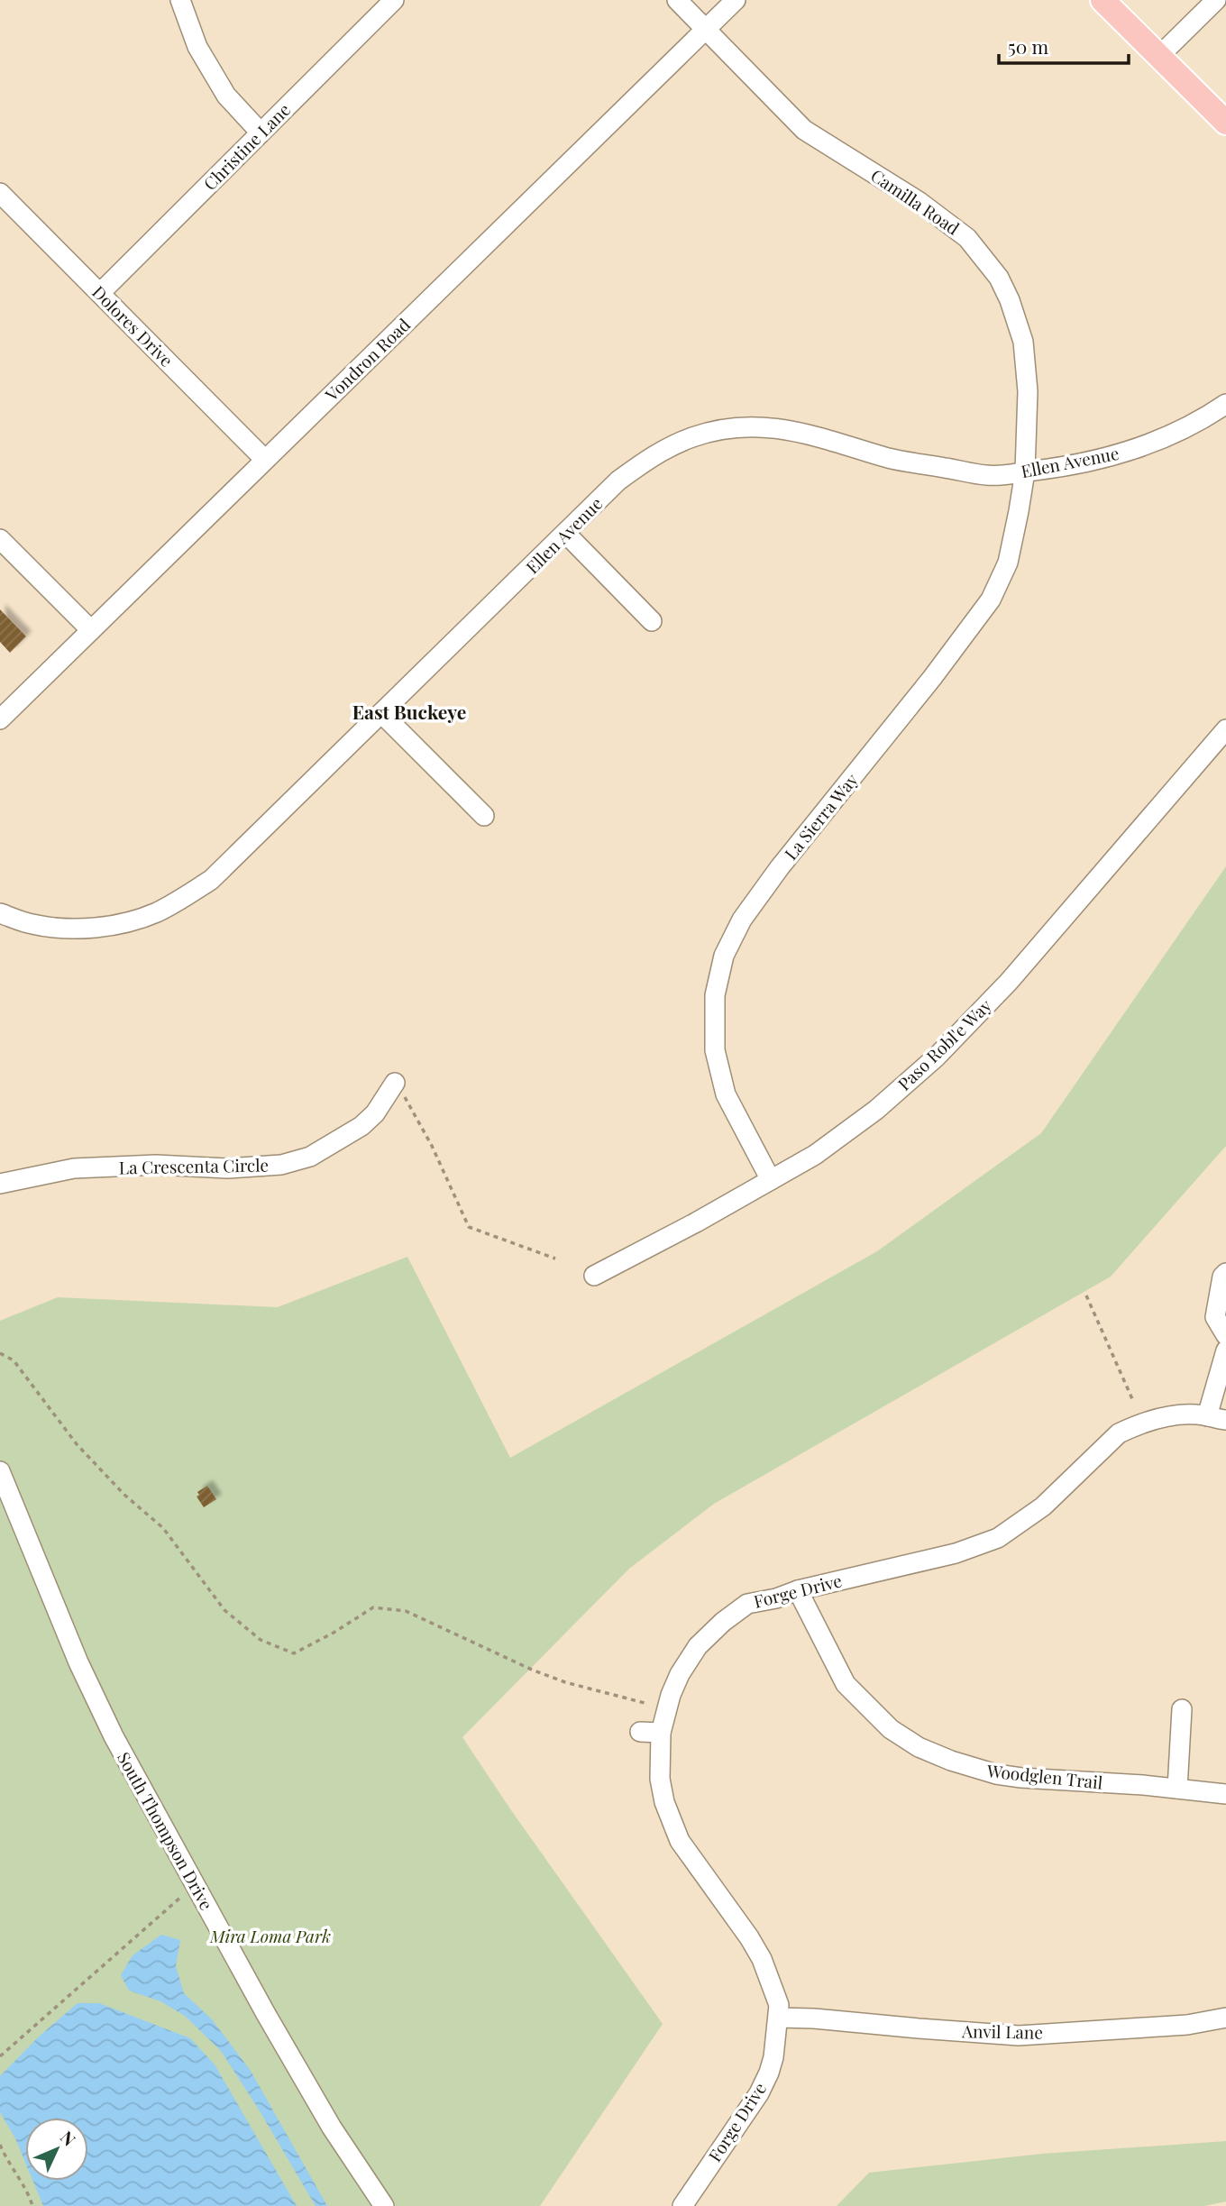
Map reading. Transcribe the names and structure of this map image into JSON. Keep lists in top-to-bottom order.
{
  "streets": {
    "street": [
      "Christine Lane",
      "Camilla Road",
      "Dolores Drive",
      "Vondron Road",
      "Ellen Avenue",
      "La Sierra Way",
      "Paso Robl'e Way",
      "La Crescenta Circle",
      "Forge Drive",
      "Woodglen Trail",
      "South Thompson Drive",
      "Anvil Lane"
    ]
  },
  "crossings": [
    ["Christine Lane", "Dolores Drive"],
    ["Camilla Road", "Vondron Road"],
    ["Camilla Road", "Ellen Avenue"],
    ["Camilla Road", "La Sierra Way"],
    ["Dolores Drive", "Vondron Road"],
    ["Ellen Avenue", "La Sierra Way"],
    ["La Sierra Way", "Paso Robl'e Way"],
    ["Forge Drive", "Woodglen Trail"],
    ["Forge Drive", "Anvil Lane"]
  ],
  "districts": ["East Buckeye"],
  "parks": ["Mira Loma Park"],
  "scale_bar": "50 m",
  "north": "top right"
}
